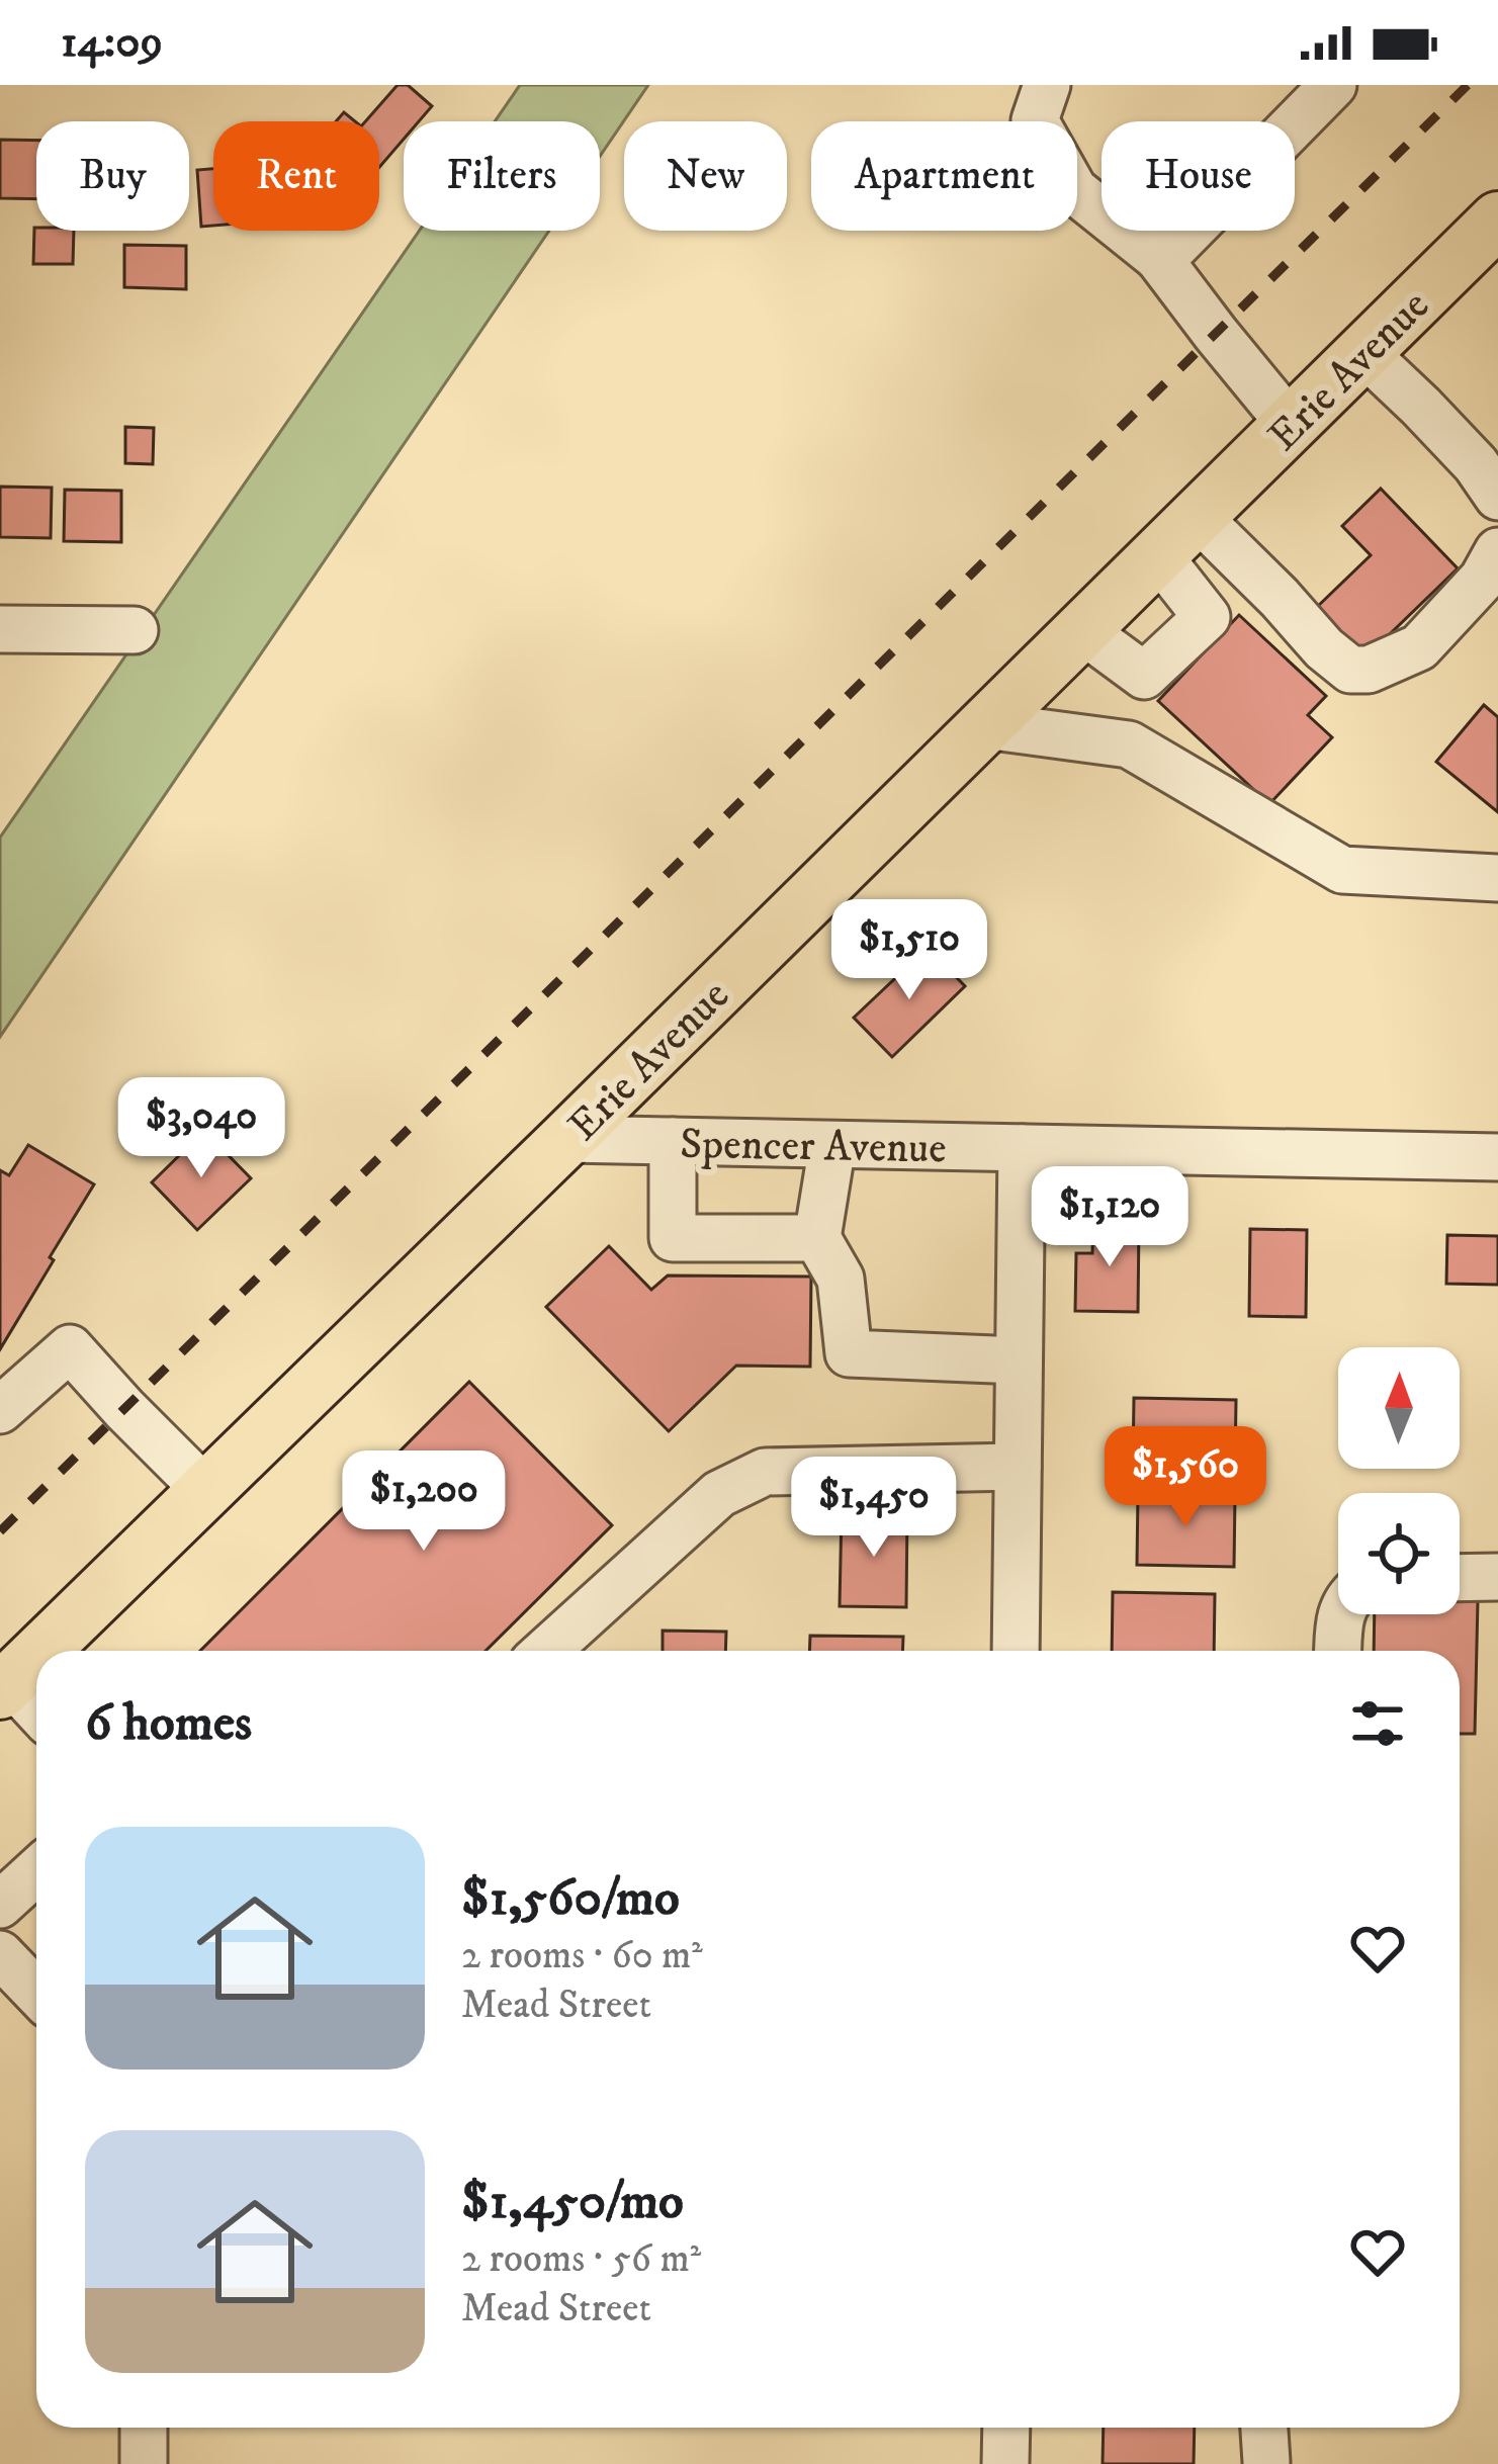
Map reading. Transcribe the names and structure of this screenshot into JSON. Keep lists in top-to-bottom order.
{
  "streets": {
    "main road": ["Erie Avenue"],
    "street": ["Spencer Avenue"]
  },
  "crossings": [
    ["Erie Avenue", "Spencer Avenue"]
  ],
  "north": "top",
  "page": {
    "status": "14:09",
    "chip": [
      "Buy",
      "Rent",
      "Filters",
      "New",
      "Apartment",
      "House"
    ],
    "price": [
      "$1,510",
      "$3,040",
      "$1,120",
      "$1,560",
      "$1,200",
      "$1,450"
    ],
    "heading": "6 homes",
    "list": [
      {
        "name": "$1,560/mo",
        "note": "2 rooms · 60 m² · Mead Street"
      },
      {
        "name": "$1,450/mo",
        "note": "2 rooms · 56 m² · Mead Street"
      }
    ]
  }
}
